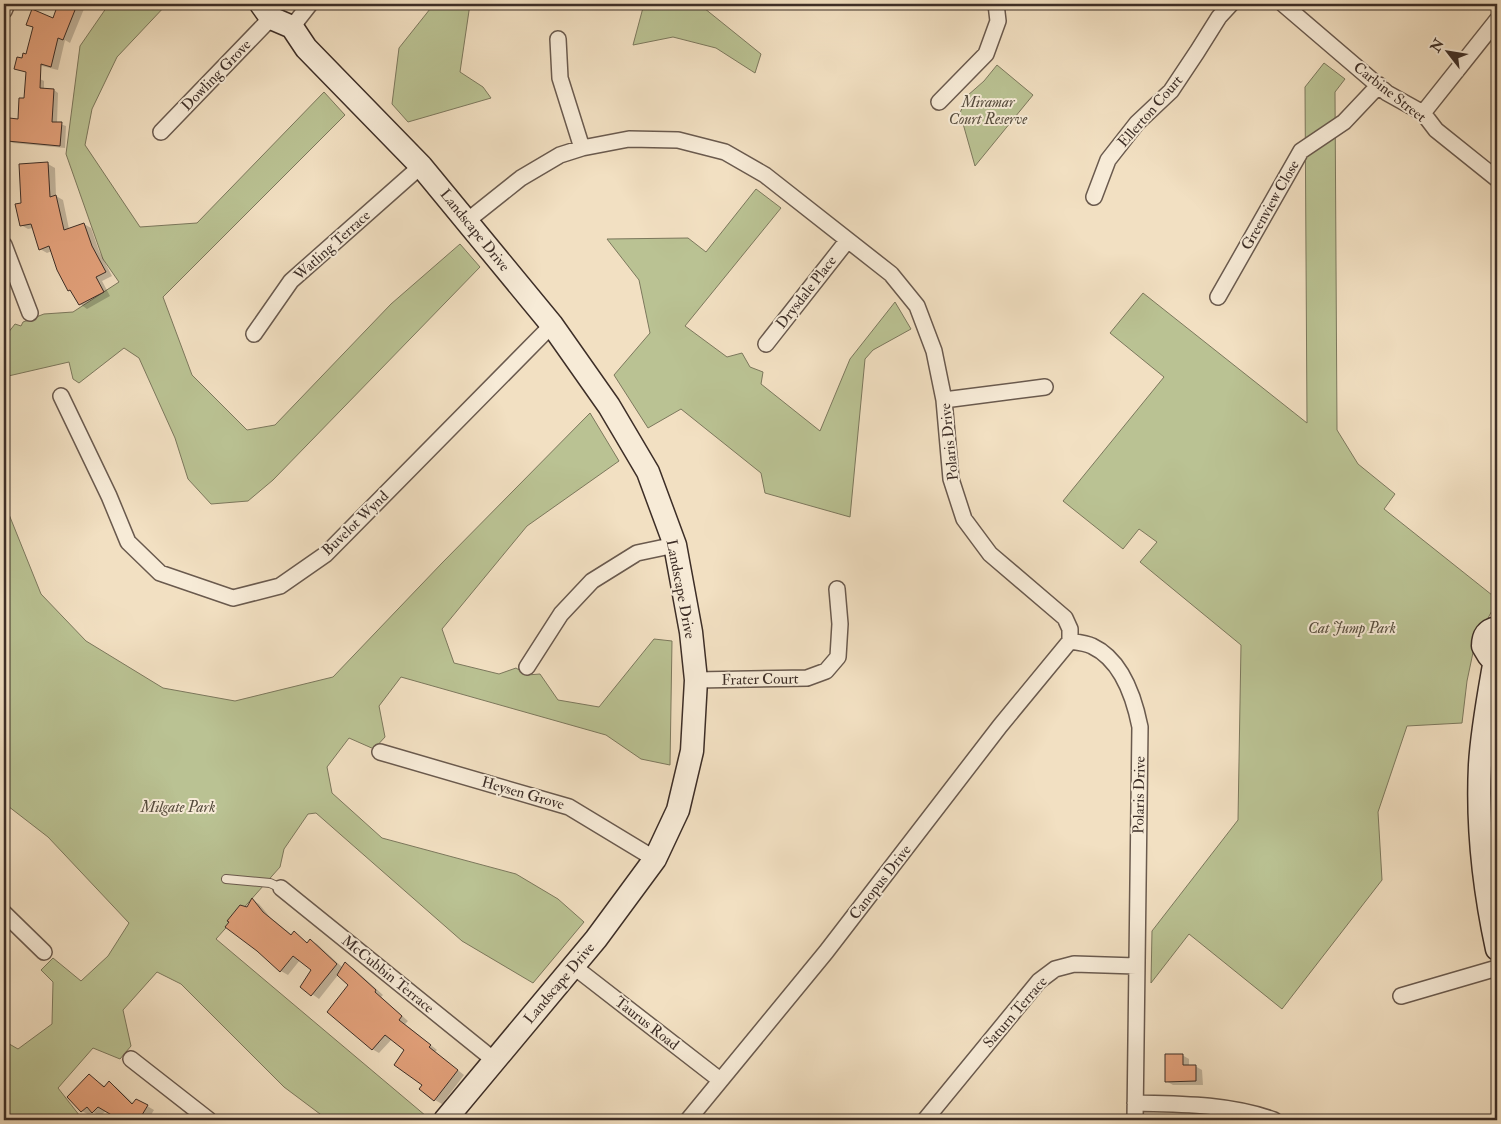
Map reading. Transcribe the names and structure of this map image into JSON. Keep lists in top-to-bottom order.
{
  "streets": {
    "street": [
      "Dowling Grove",
      "Carbine Street",
      "Ellerton Court",
      "Greenview Close",
      "Landscape Drive",
      "Watling Terrace",
      "Drysdale Place",
      "Polaris Drive",
      "Buvelot Wynd",
      "Frater Court",
      "Heysen Grove",
      "Canopus Drive",
      "McCubbin Terrace",
      "Saturn Terrace",
      "Taurus Road"
    ]
  },
  "crossings": [
    ["Carbine Street", "Greenview Close"],
    ["Landscape Drive", "Watling Terrace"],
    ["Landscape Drive", "Polaris Drive"],
    ["Landscape Drive", "Buvelot Wynd"],
    ["Landscape Drive", "Frater Court"],
    ["Landscape Drive", "Heysen Grove"],
    ["Landscape Drive", "McCubbin Terrace"],
    ["Landscape Drive", "Taurus Road"],
    ["Drysdale Place", "Polaris Drive"],
    ["Polaris Drive", "Canopus Drive"],
    ["Polaris Drive", "Saturn Terrace"],
    ["Canopus Drive", "Taurus Road"]
  ],
  "parks": ["Miramar Court Reserve", "Cat Jump Park", "Milgate Park"],
  "north": "top left"
}
